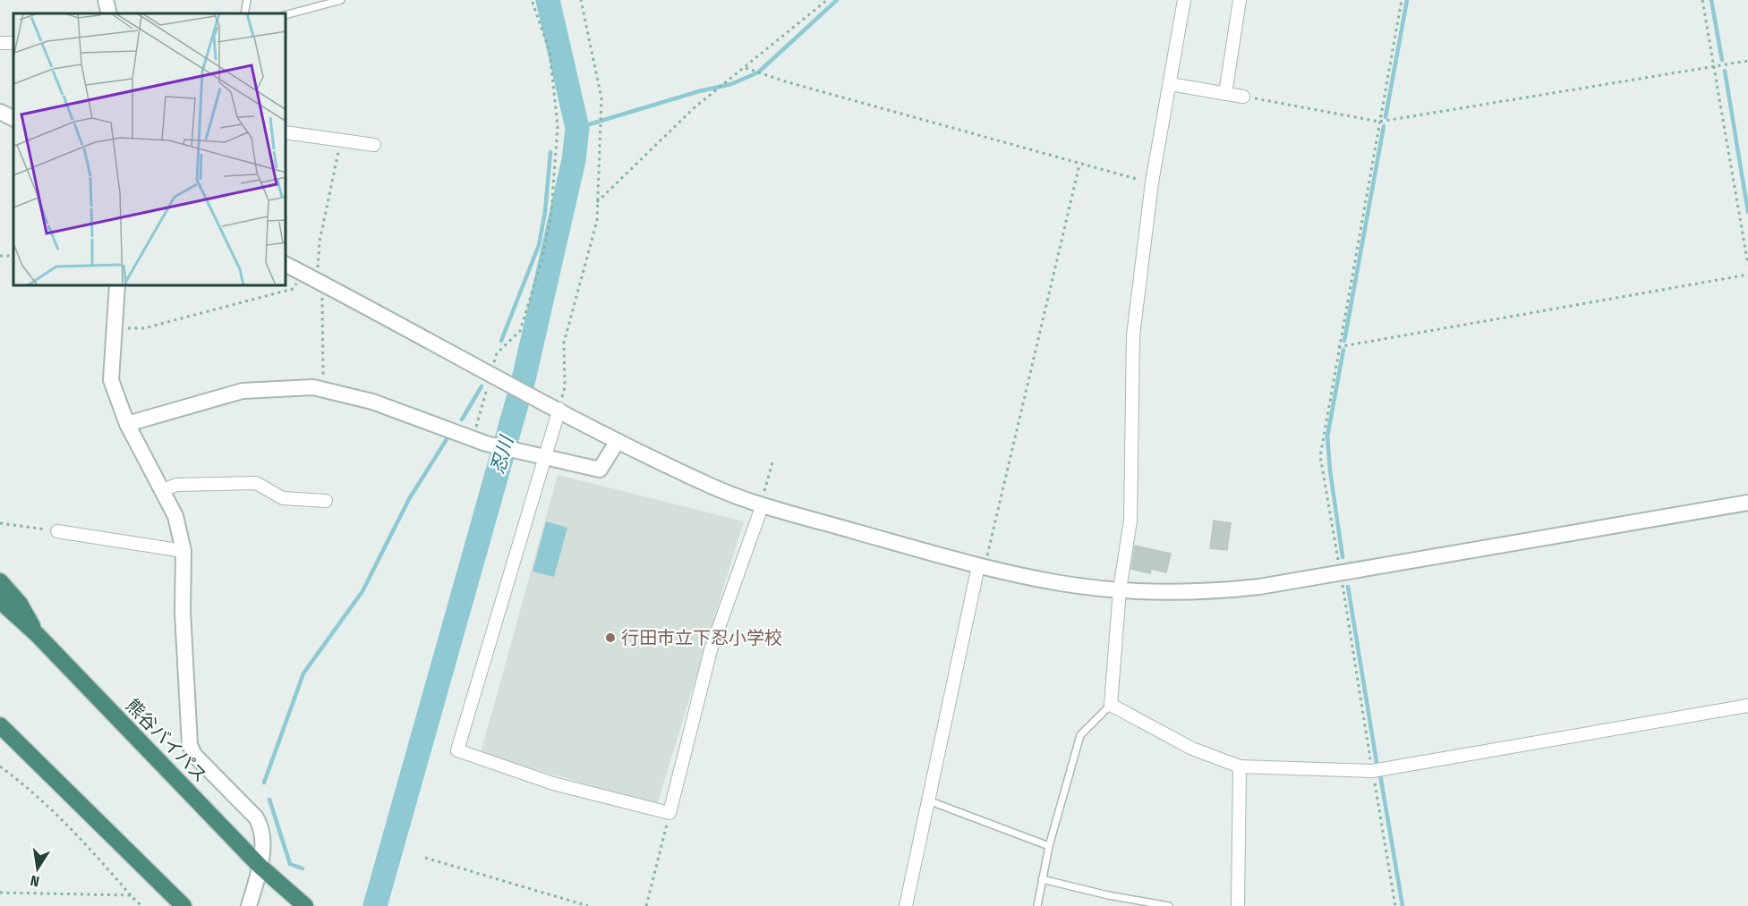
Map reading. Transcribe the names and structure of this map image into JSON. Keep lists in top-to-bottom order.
{
  "streets": {
    "highway": ["熊谷バイパス"]
  },
  "water": ["忍川"],
  "places": ["行田市立下忍小学校"],
  "north": "bottom"
}
